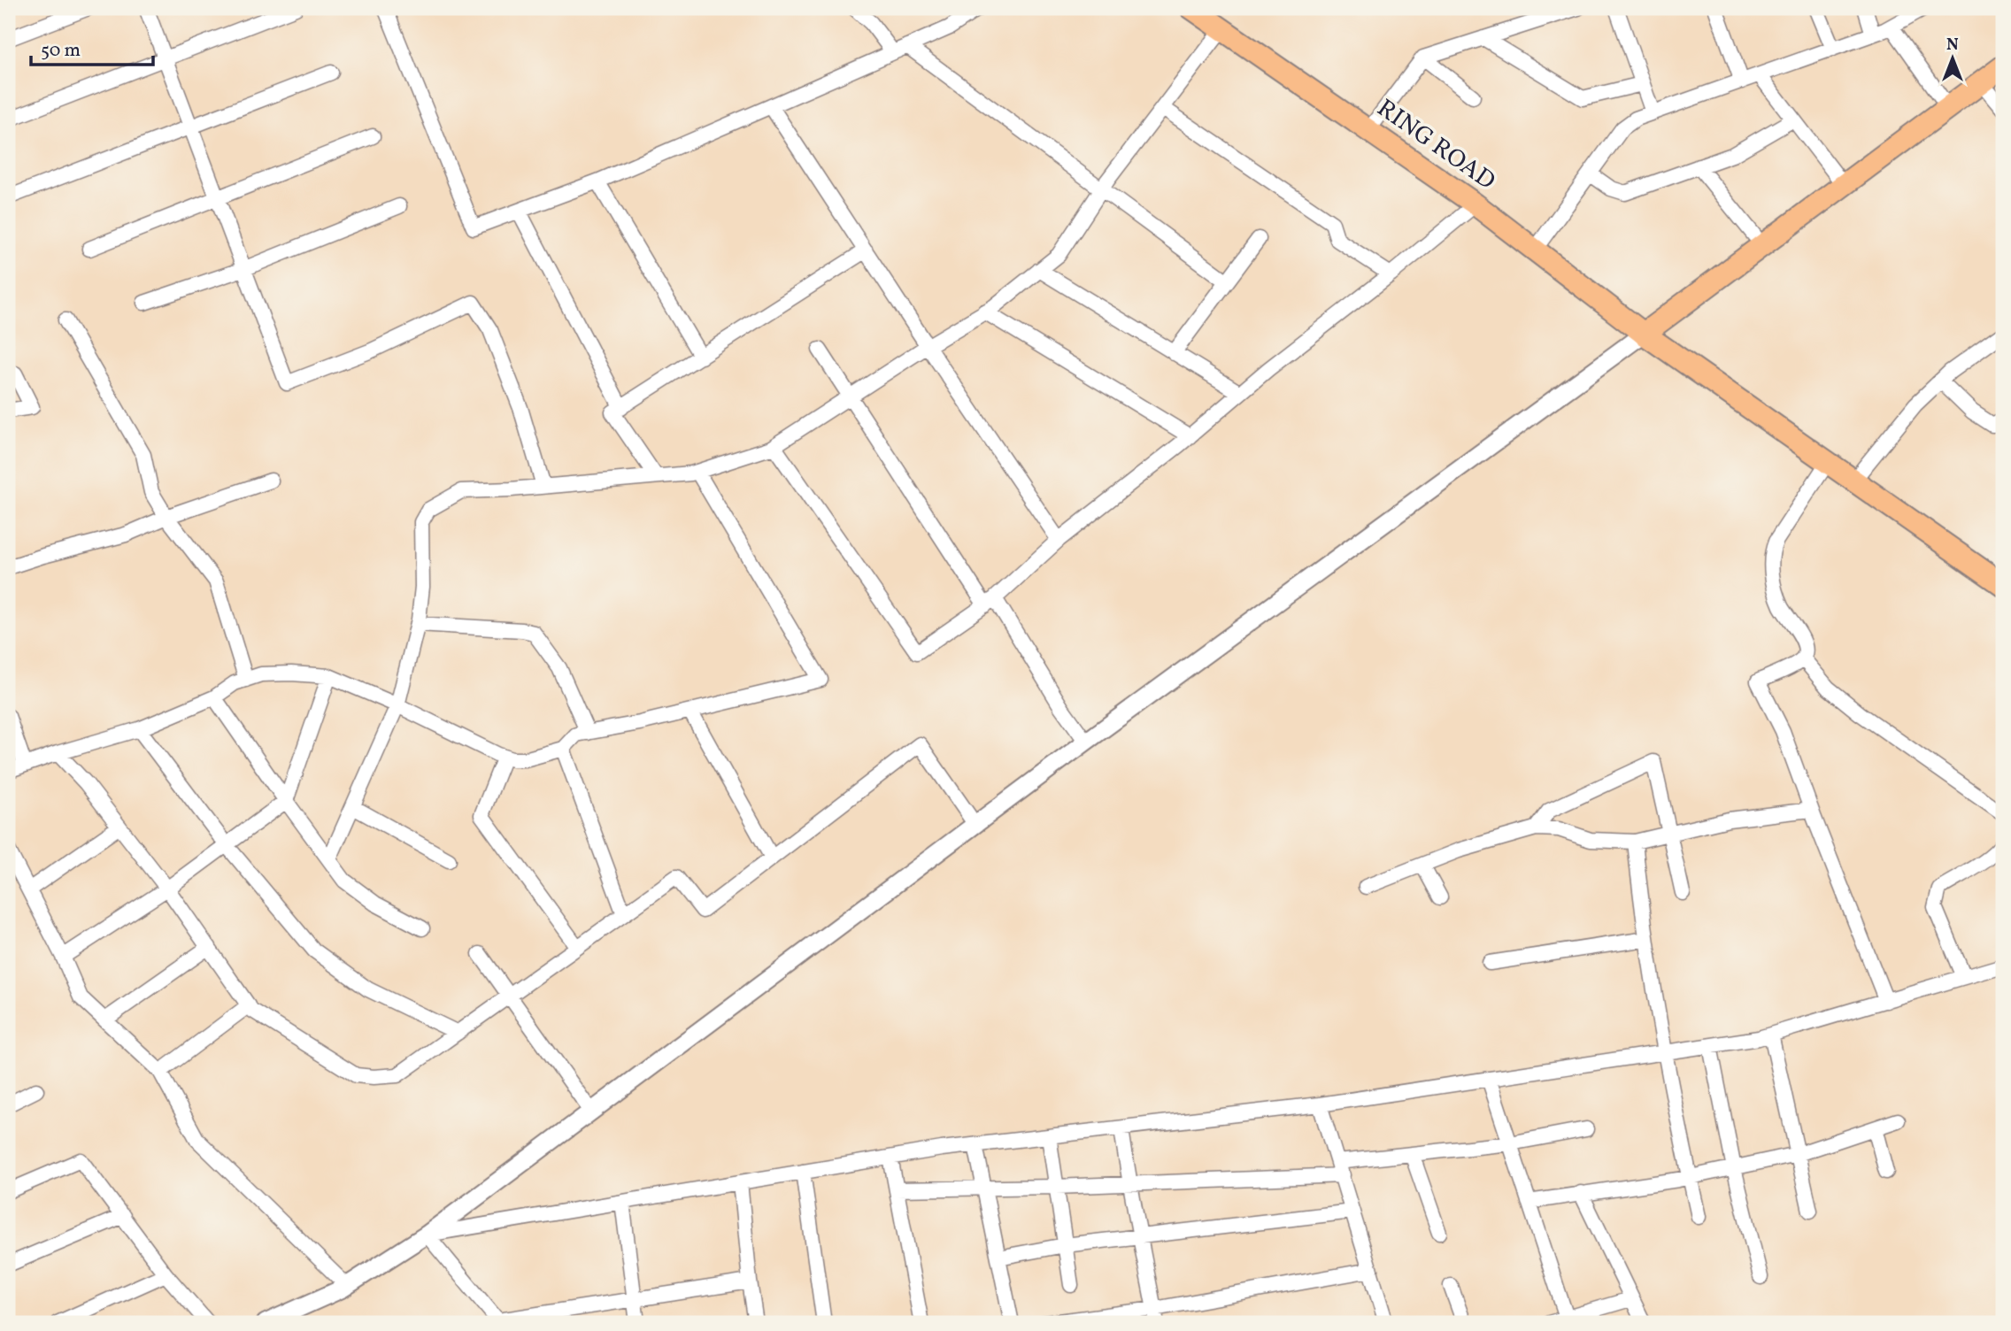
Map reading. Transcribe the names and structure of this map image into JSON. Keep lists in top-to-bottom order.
{
  "streets": {
    "main road": ["RING ROAD"]
  },
  "scale_bar": "50 m",
  "north": "top"
}
